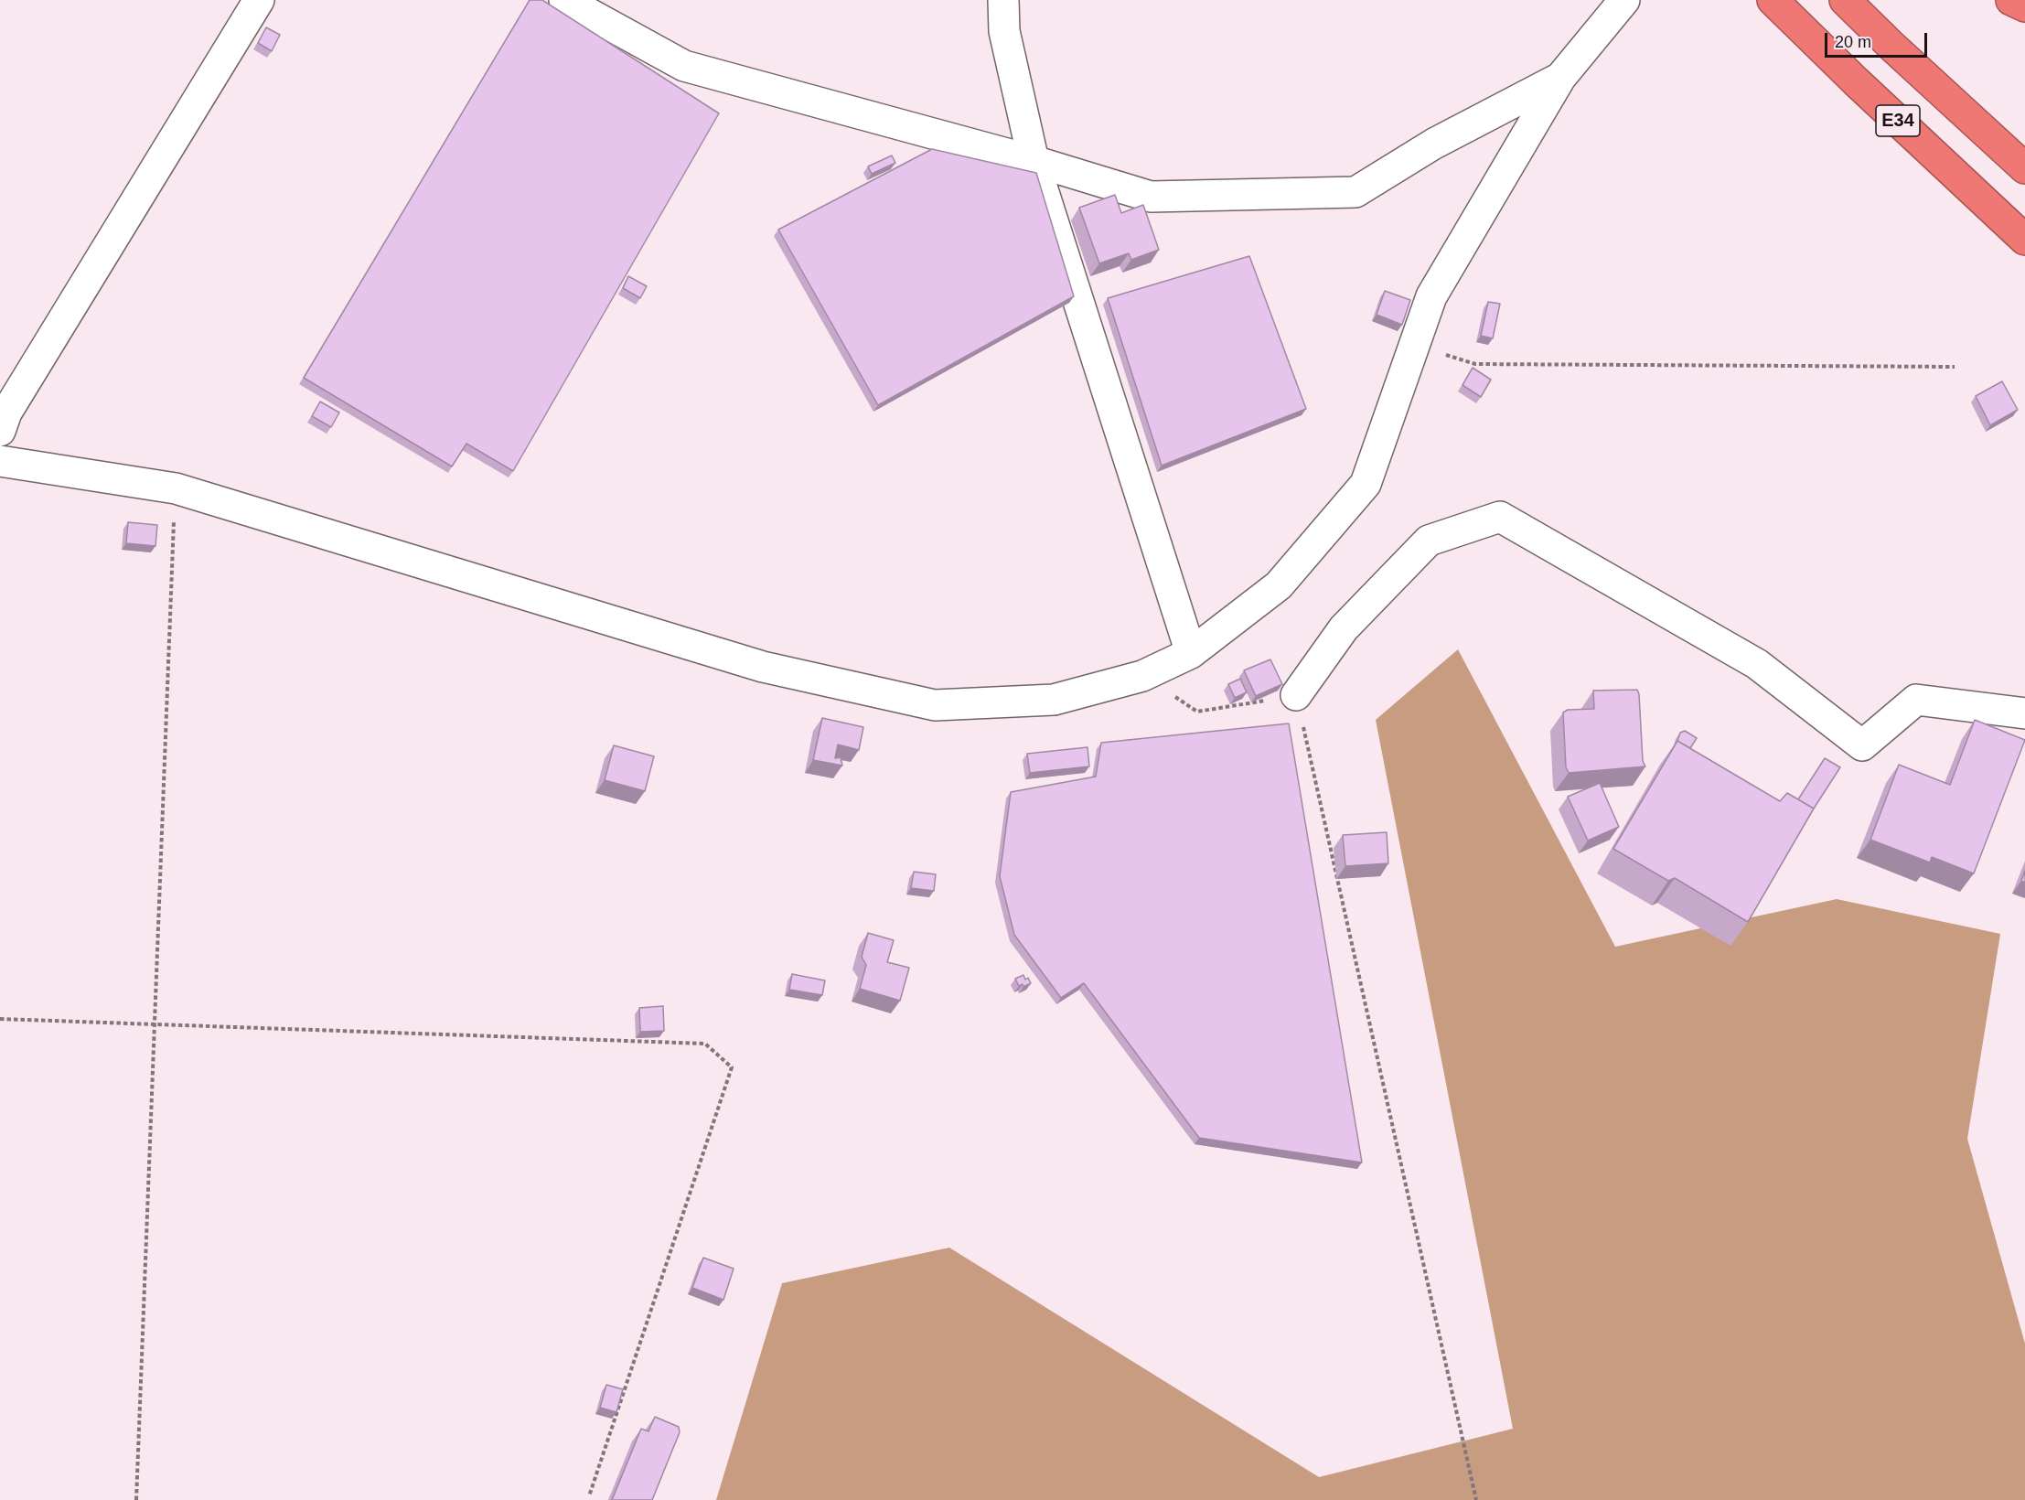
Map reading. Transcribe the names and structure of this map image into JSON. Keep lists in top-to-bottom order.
{
  "streets": {
    "highway": ["E34"]
  },
  "scale_bar": "20 m"
}
